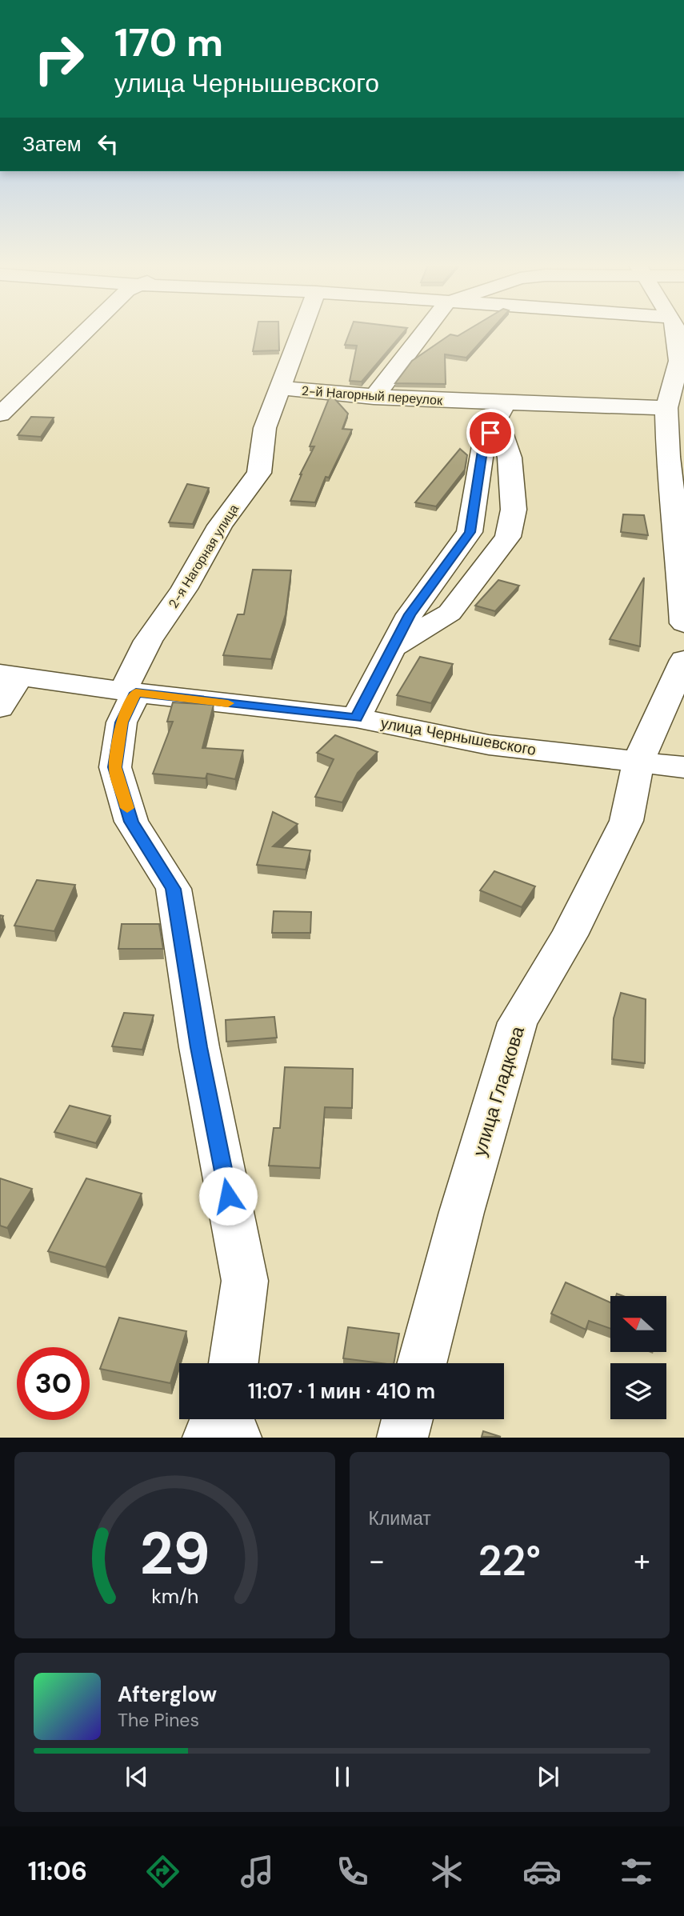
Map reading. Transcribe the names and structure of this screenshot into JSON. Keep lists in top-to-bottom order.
{
  "streets": {
    "street": [
      "2-й Нагорный переулок",
      "2-я Нагорная улица",
      "улица Чернышевского",
      "улица Гладкова"
    ]
  },
  "crossings": [
    ["2-й Нагорный переулок", "2-я Нагорная улица"],
    ["2-я Нагорная улица", "улица Чернышевского"],
    ["улица Чернышевского", "улица Гладкова"]
  ],
  "north": "left",
  "page": {
    "turn": ["170 m", "улица Чернышевского"],
    "then": "Затем",
    "limit": "30",
    "trip": "11:07 · 1 мин · 410 m",
    "tile": "Климат",
    "heat": ["−", "22°", "+"],
    "song": ["Afterglow", "The Pines"],
    "tabs": "11:06",
    "gauge": ["29", "km/h"]
  }
}
